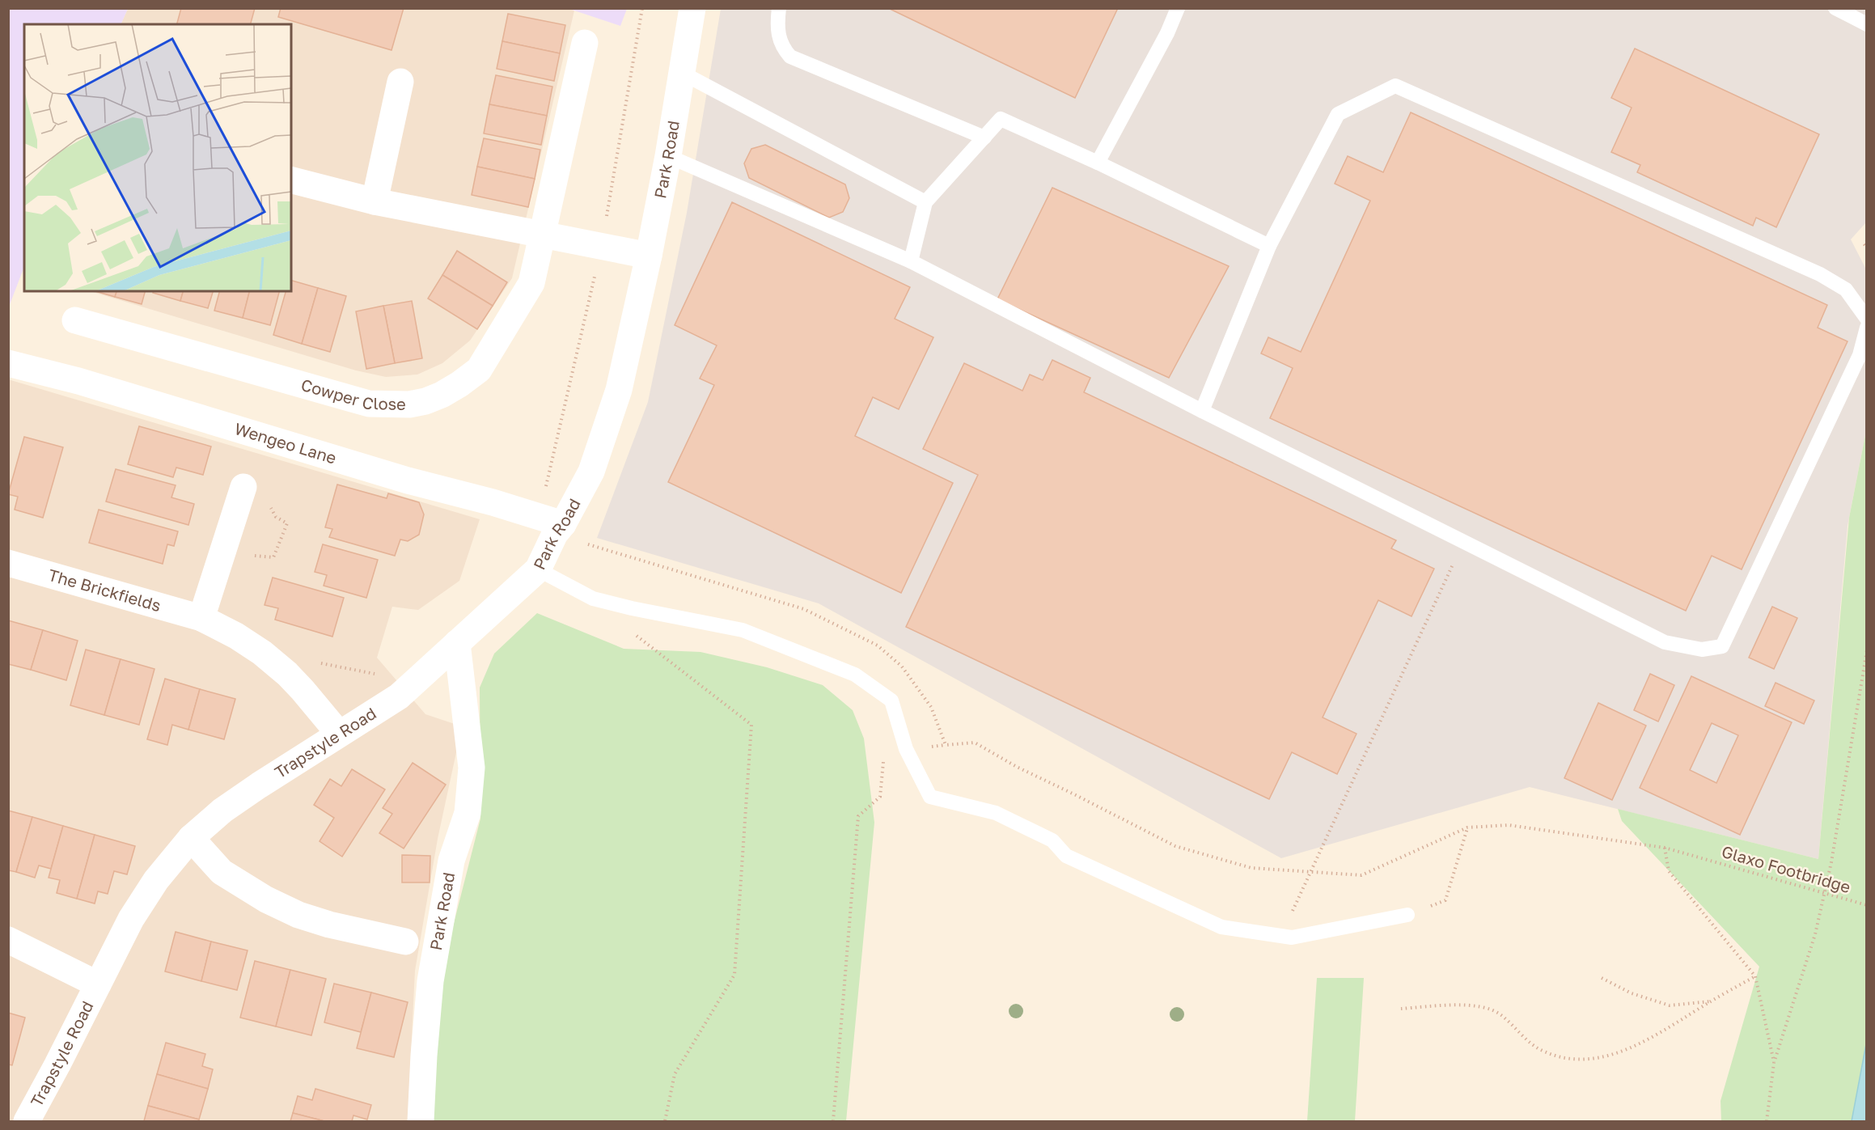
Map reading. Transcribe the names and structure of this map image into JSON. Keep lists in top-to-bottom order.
{
  "streets": {
    "street": [
      "Park Road",
      "Cowper Close",
      "Wengeo Lane",
      "The Brickfields",
      "Trapstyle Road"
    ],
    "path": ["Glaxo Footbridge"]
  },
  "crossings": [
    ["Park Road", "Wengeo Lane"],
    ["Park Road", "Trapstyle Road"],
    ["The Brickfields", "Trapstyle Road"]
  ]
}
